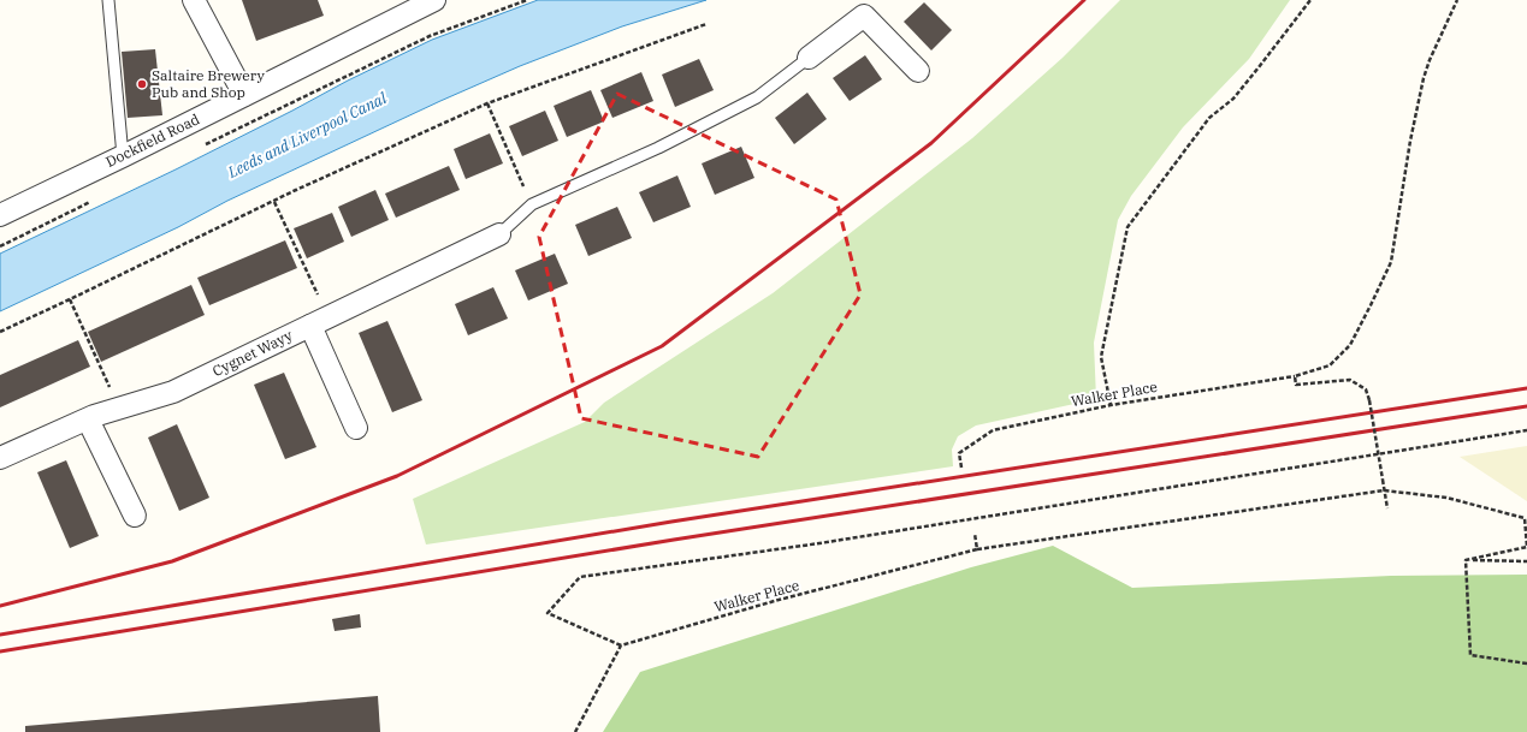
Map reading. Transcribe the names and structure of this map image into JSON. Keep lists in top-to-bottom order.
{
  "streets": {
    "street": ["Dockfield Road", "Cygnet Wayy"],
    "path": ["Walker Place"]
  },
  "water": ["Leeds and Liverpool Canal"],
  "places": ["Saltaire Brewery Pub and Shop"]
}
